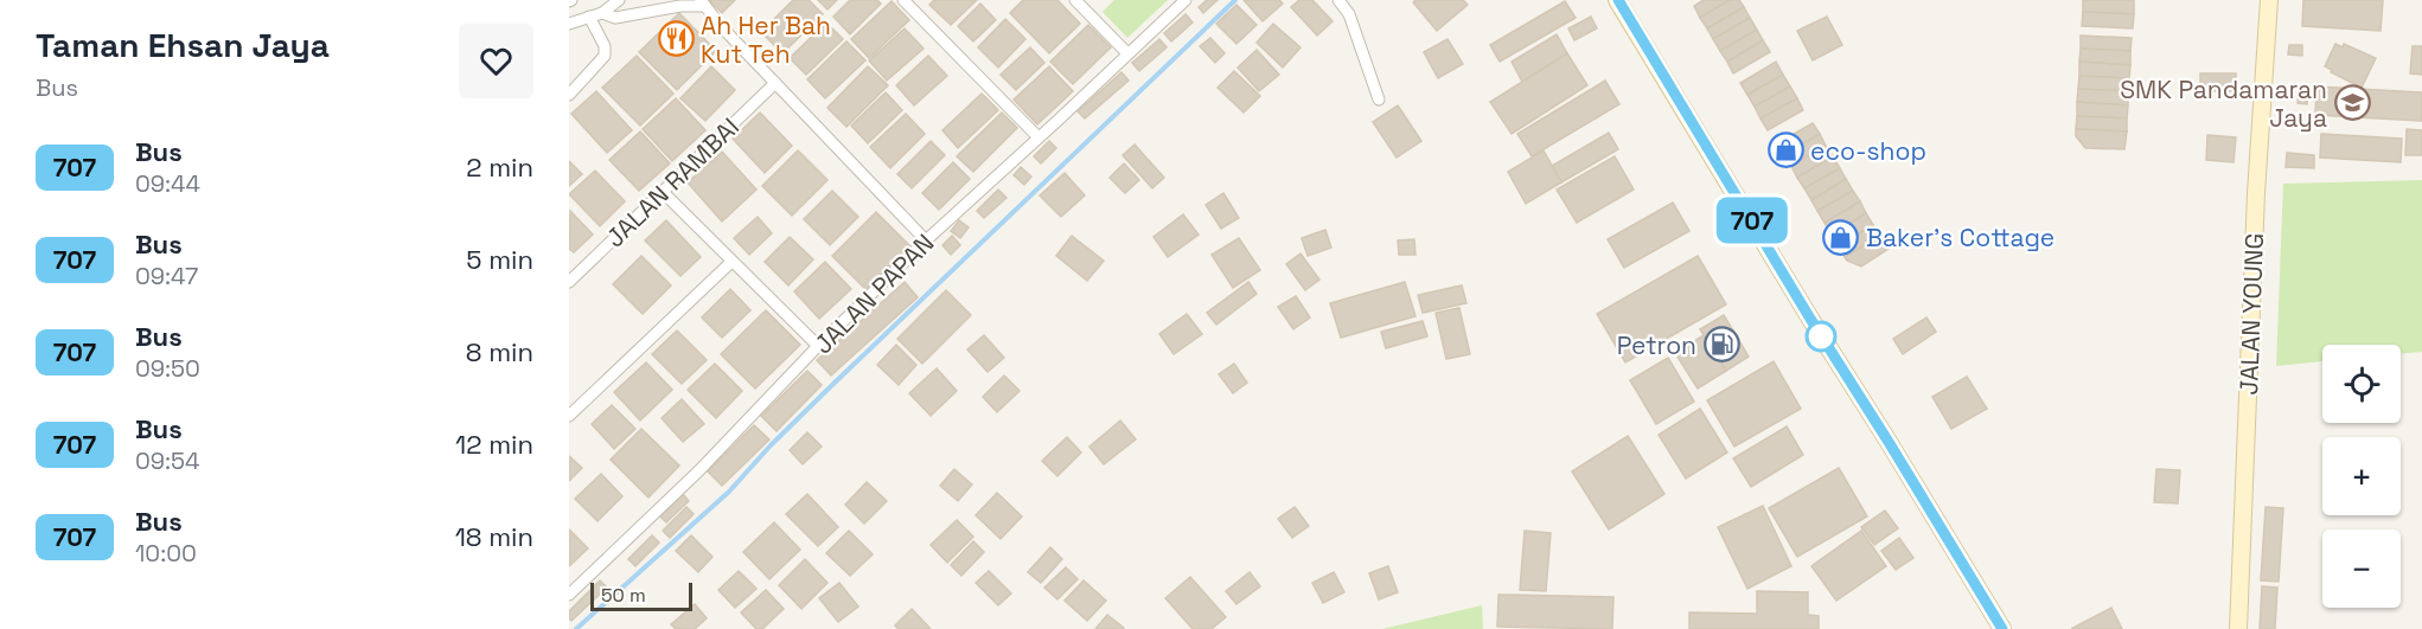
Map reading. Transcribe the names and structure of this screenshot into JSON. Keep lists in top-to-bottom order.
{
  "streets": {
    "main road": ["JALAN YOUNG"],
    "street": ["JALAN RAMBAI", "JALAN PAPAN"]
  },
  "places": {
    "restaurant": ["Ah Her Bah Kut Teh"],
    "school or university": ["SMK Pandamaran Jaya"],
    "shop": ["eco-shop", "Baker's Cottage"],
    "fuel station": ["Petron"]
  },
  "lines": ["bus line 707"],
  "scale_bar": "50 m",
  "page": {
    "heading": ["Taman Ehsan Jaya", "Bus"],
    "on_map": "707",
    "list": [
      {
        "mark": "707",
        "name": "Bus",
        "note": "09:44",
        "value": "2 min"
      },
      {
        "mark": "707",
        "name": "Bus",
        "note": "09:47",
        "value": "5 min"
      },
      {
        "mark": "707",
        "name": "Bus",
        "note": "09:50",
        "value": "8 min"
      },
      {
        "mark": "707",
        "name": "Bus",
        "note": "09:54",
        "value": "12 min"
      },
      {
        "mark": "707",
        "name": "Bus",
        "note": "10:00",
        "value": "18 min"
      }
    ],
    "map_buttons": ["+", "−"],
    "scale": "50 m"
  }
}
